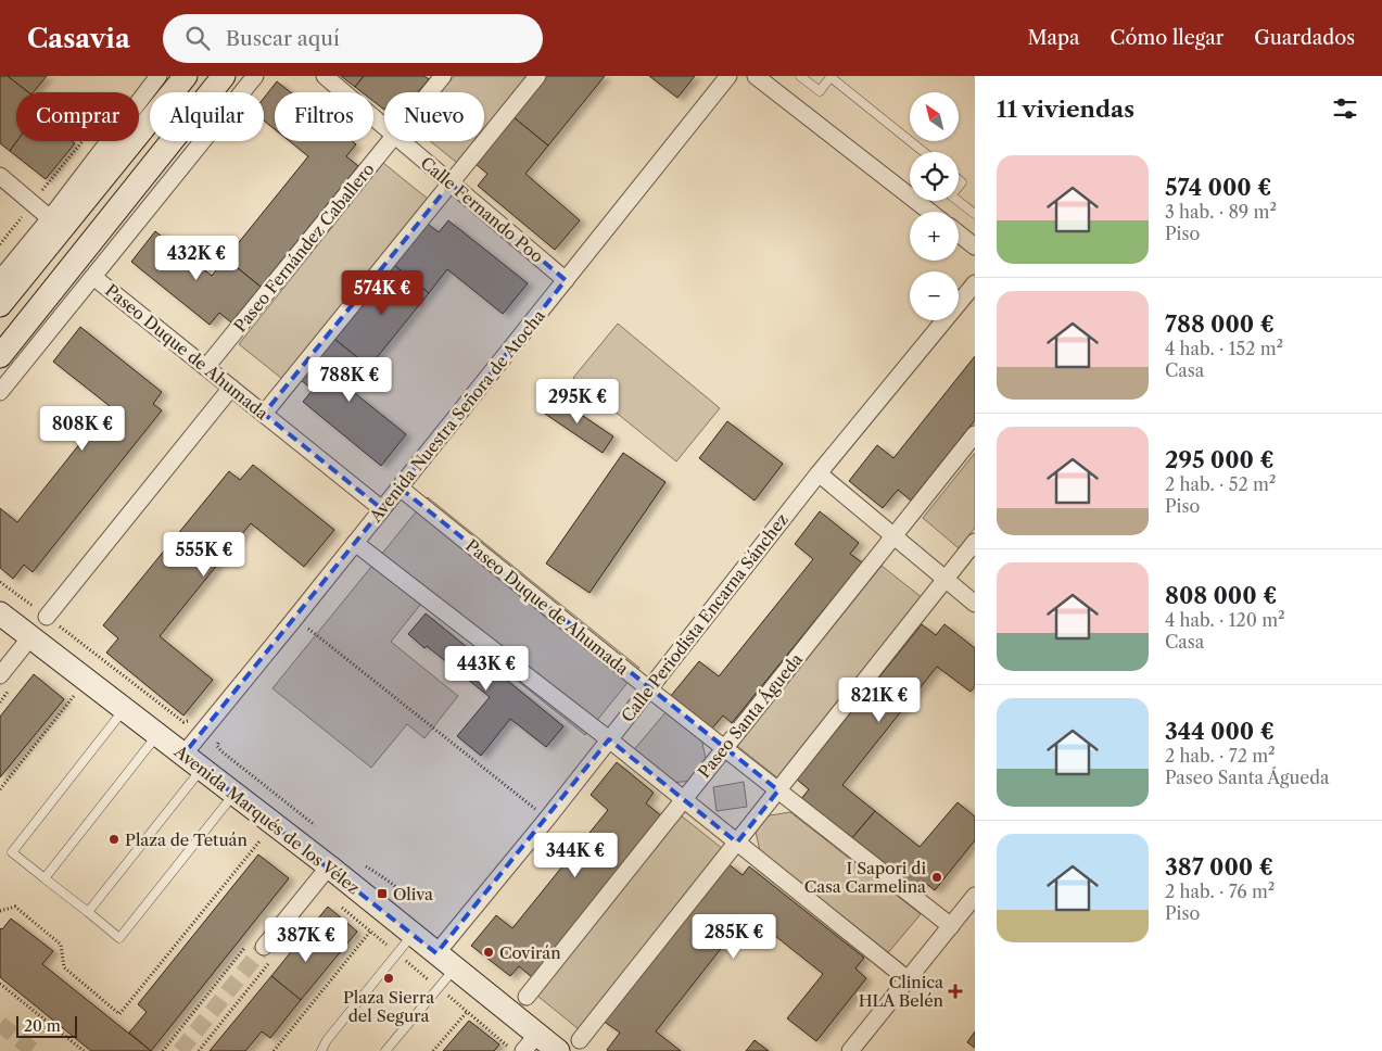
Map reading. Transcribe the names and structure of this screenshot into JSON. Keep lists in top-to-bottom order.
{
  "streets": {
    "street": [
      "Calle Fernando Poo",
      "Paseo Fernández Caballero",
      "Paseo Duque de Ahumada",
      "Avenida Nuestra Señora de Atocha",
      "Calle Periodista Encarna Sánchez",
      "Paseo Santa Águeda",
      "Avenida Marqués de los Vélez"
    ]
  },
  "crossings": [
    ["Calle Fernando Poo", "Avenida Nuestra Señora de Atocha"],
    ["Paseo Fernández Caballero", "Paseo Duque de Ahumada"],
    ["Paseo Duque de Ahumada", "Avenida Nuestra Señora de Atocha"],
    ["Paseo Duque de Ahumada", "Calle Periodista Encarna Sánchez"],
    ["Paseo Duque de Ahumada", "Paseo Santa Águeda"],
    ["Avenida Nuestra Señora de Atocha", "Avenida Marqués de los Vélez"],
    ["Calle Periodista Encarna Sánchez", "Avenida Marqués de los Vélez"]
  ],
  "places": {
    "other": [
      "Plaza de Tetuán",
      "I Sapori di Casa Carmelina",
      "Covirán",
      "Plaza Sierra del Segura"
    ],
    "transit": ["Oliva"],
    "health": ["Clinica HLA Belén"]
  },
  "scale_bar": "20 m",
  "north": "top left",
  "page": {
    "header": "Casavia",
    "search": "Buscar aquí",
    "nav": ["Mapa", "Cómo llegar", "Guardados"],
    "heading": "11 viviendas",
    "map_buttons": ["+", "−"],
    "chip": [
      "Comprar",
      "Alquilar",
      "Filtros",
      "Nuevo"
    ],
    "list": [
      {
        "name": "574 000 €",
        "note": "3 hab. · 89 m² · Piso"
      },
      {
        "name": "788 000 €",
        "note": "4 hab. · 152 m² · Casa"
      },
      {
        "name": "295 000 €",
        "note": "2 hab. · 52 m² · Piso"
      },
      {
        "name": "808 000 €",
        "note": "4 hab. · 120 m² · Casa"
      },
      {
        "name": "344 000 €",
        "note": "2 hab. · 72 m² · Paseo Santa Águeda"
      },
      {
        "name": "387 000 €",
        "note": "2 hab. · 76 m² · Piso"
      }
    ],
    "price": [
      "432K €",
      "574K €",
      "788K €",
      "295K €",
      "808K €",
      "555K €",
      "443K €",
      "821K €",
      "344K €",
      "285K €",
      "387K €"
    ],
    "scale": "20 m"
  }
}
